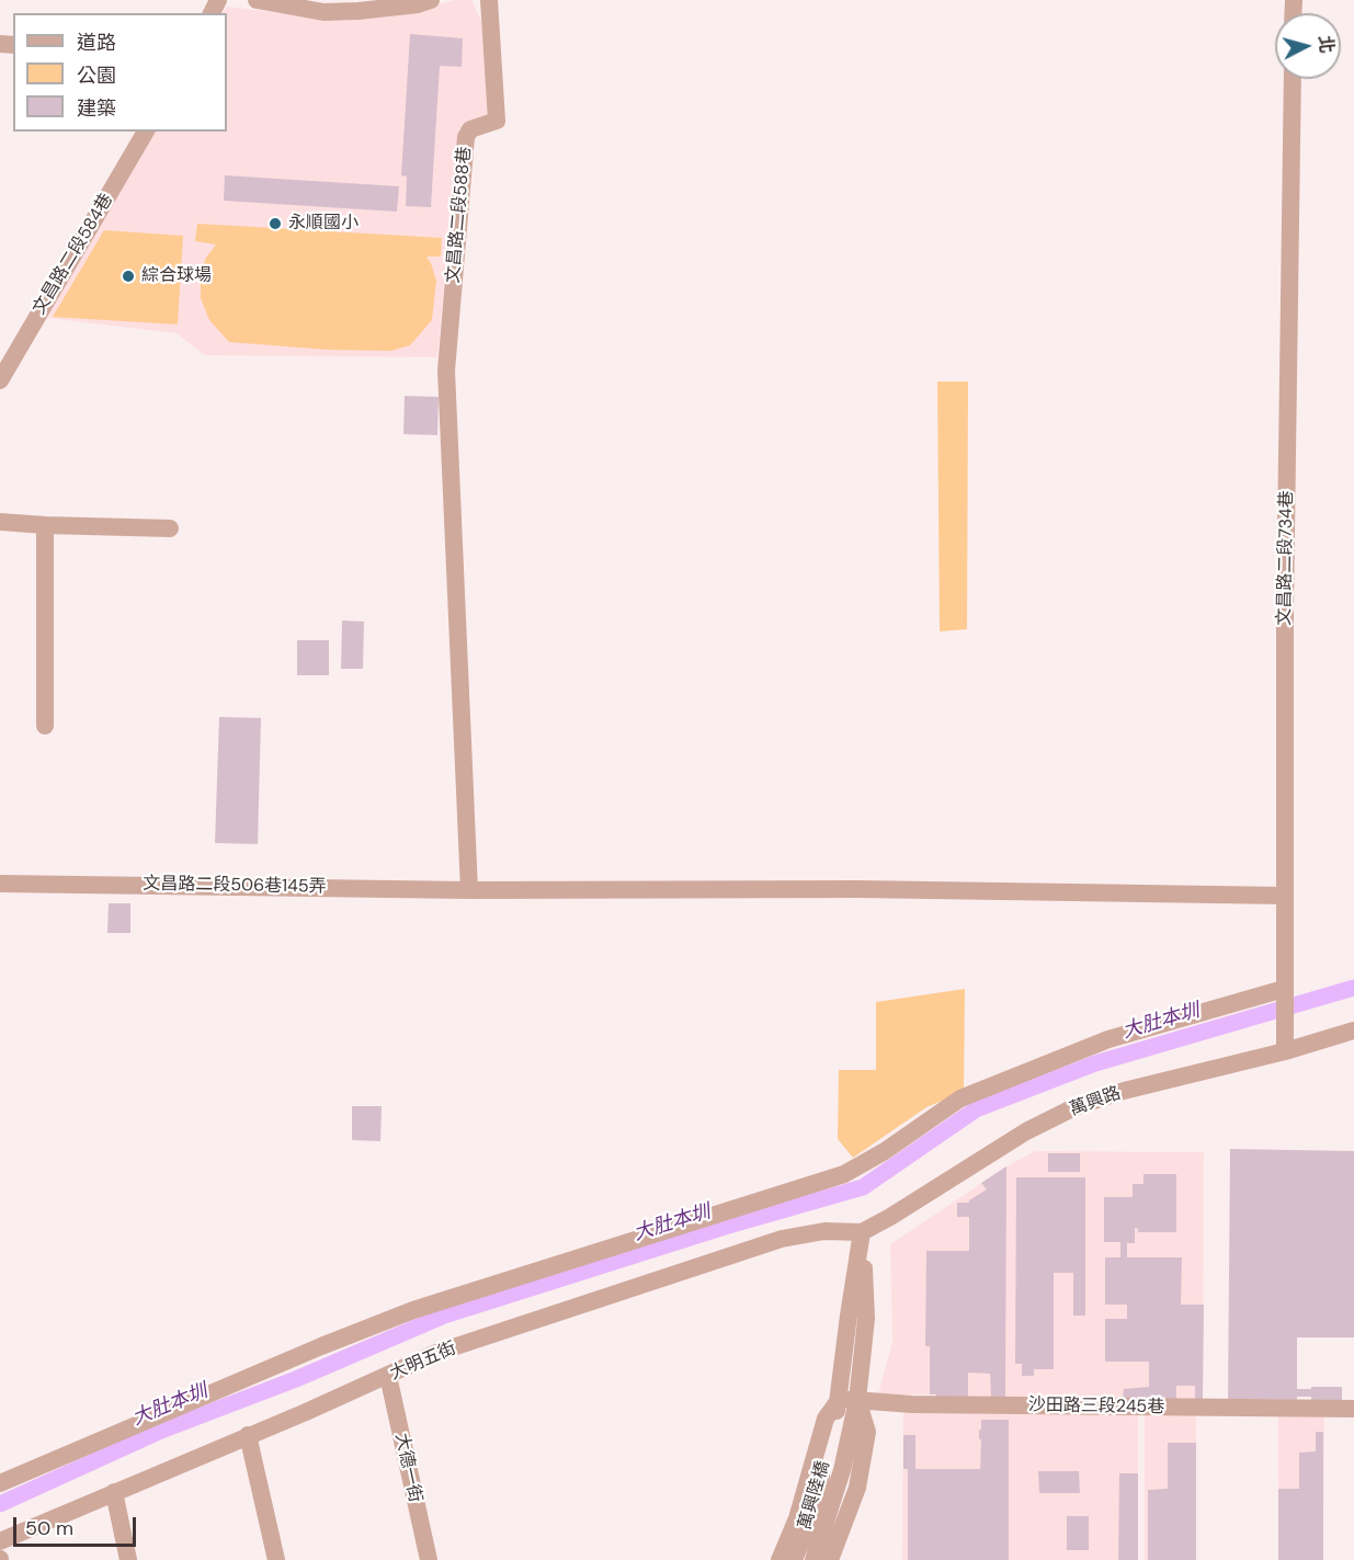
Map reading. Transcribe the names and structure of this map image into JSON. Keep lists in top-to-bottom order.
{
  "streets": {
    "street": [
      "文昌路二段588巷",
      "文昌路二段584巷",
      "文昌路二段734巷",
      "文昌路二段506巷145弄",
      "萬興路",
      "大明五街",
      "沙田路三段245巷",
      "大德一街",
      "萬興陸橋"
    ]
  },
  "crossings": [
    ["文昌路二段588巷", "文昌路二段506巷145弄"],
    ["文昌路二段734巷", "文昌路二段506巷145弄"],
    ["文昌路二段734巷", "萬興路"],
    ["萬興路", "大明五街"],
    ["大明五街", "大德一街"],
    ["沙田路三段245巷", "萬興陸橋"]
  ],
  "water": ["大肚本圳"],
  "places": ["永順國小", "綜合球場"],
  "legend": ["道路", "公園", "建築"],
  "scale_bar": "50 m",
  "north": "right"
}
